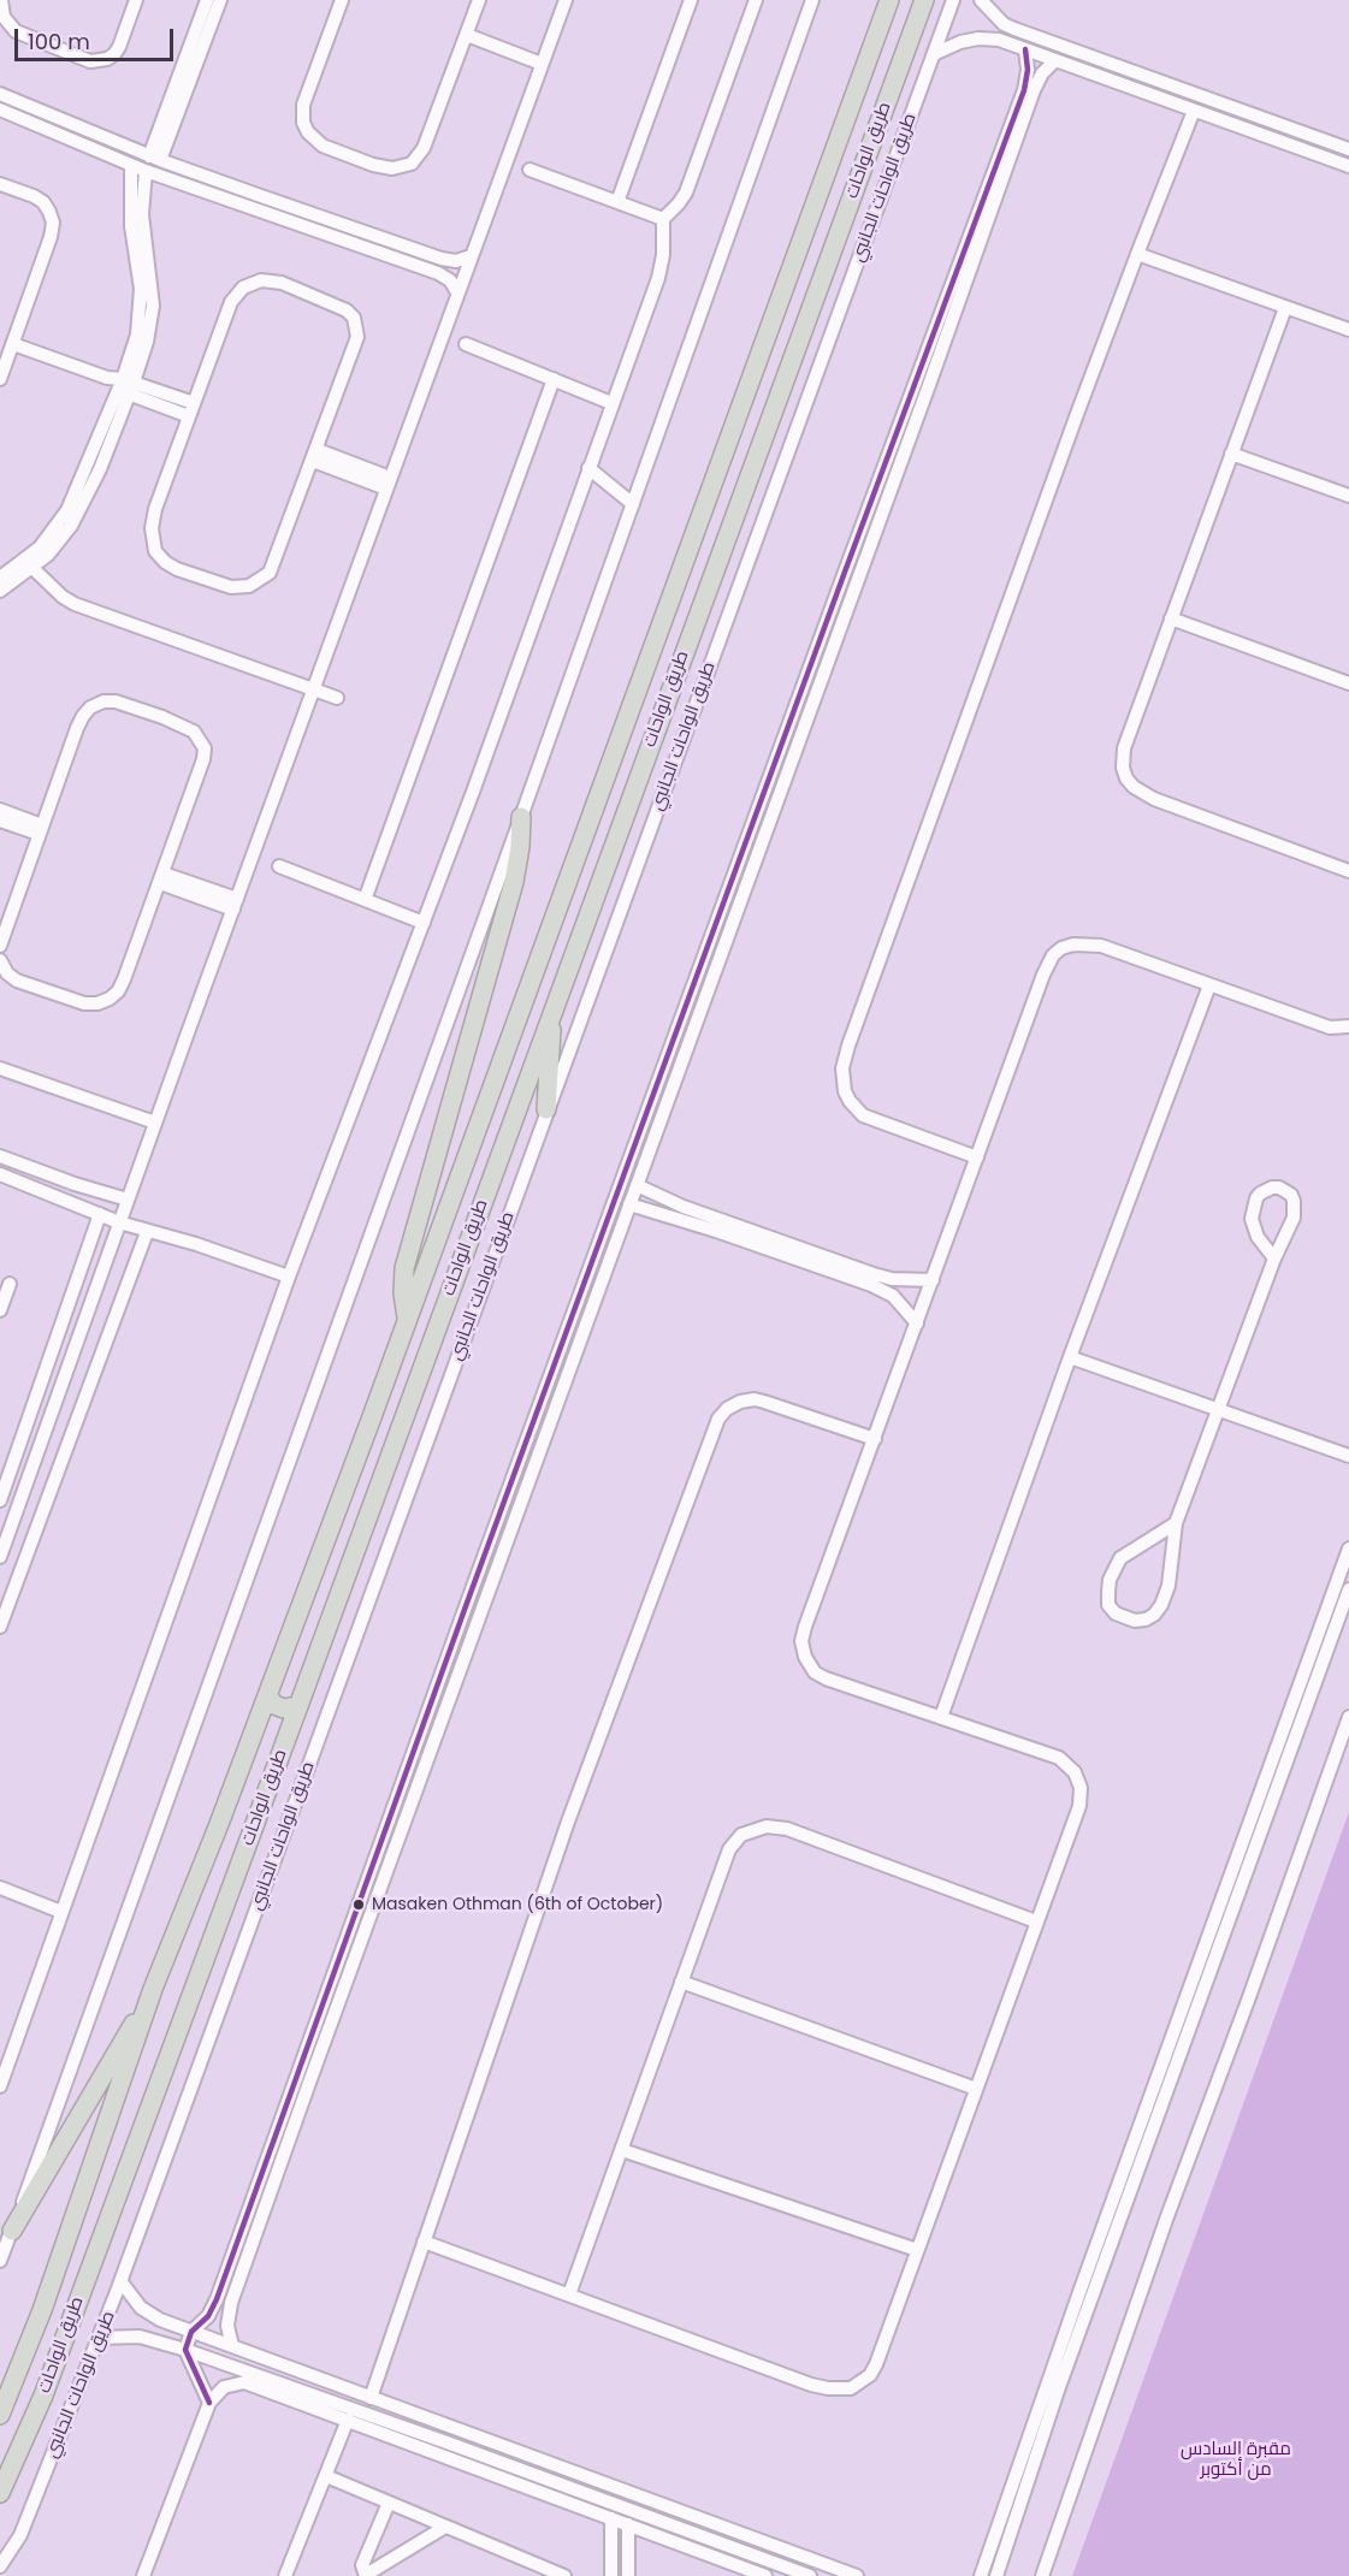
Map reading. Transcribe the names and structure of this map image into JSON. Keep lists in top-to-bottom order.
{
  "streets": {
    "highway": ["طريق الواحات"],
    "street": ["طريق الواحات الجانبي"]
  },
  "parks": ["مقبرة السادس من أكتوبر"],
  "places": ["Masaken Othman (6th of October)"],
  "scale_bar": "100 m"
}
